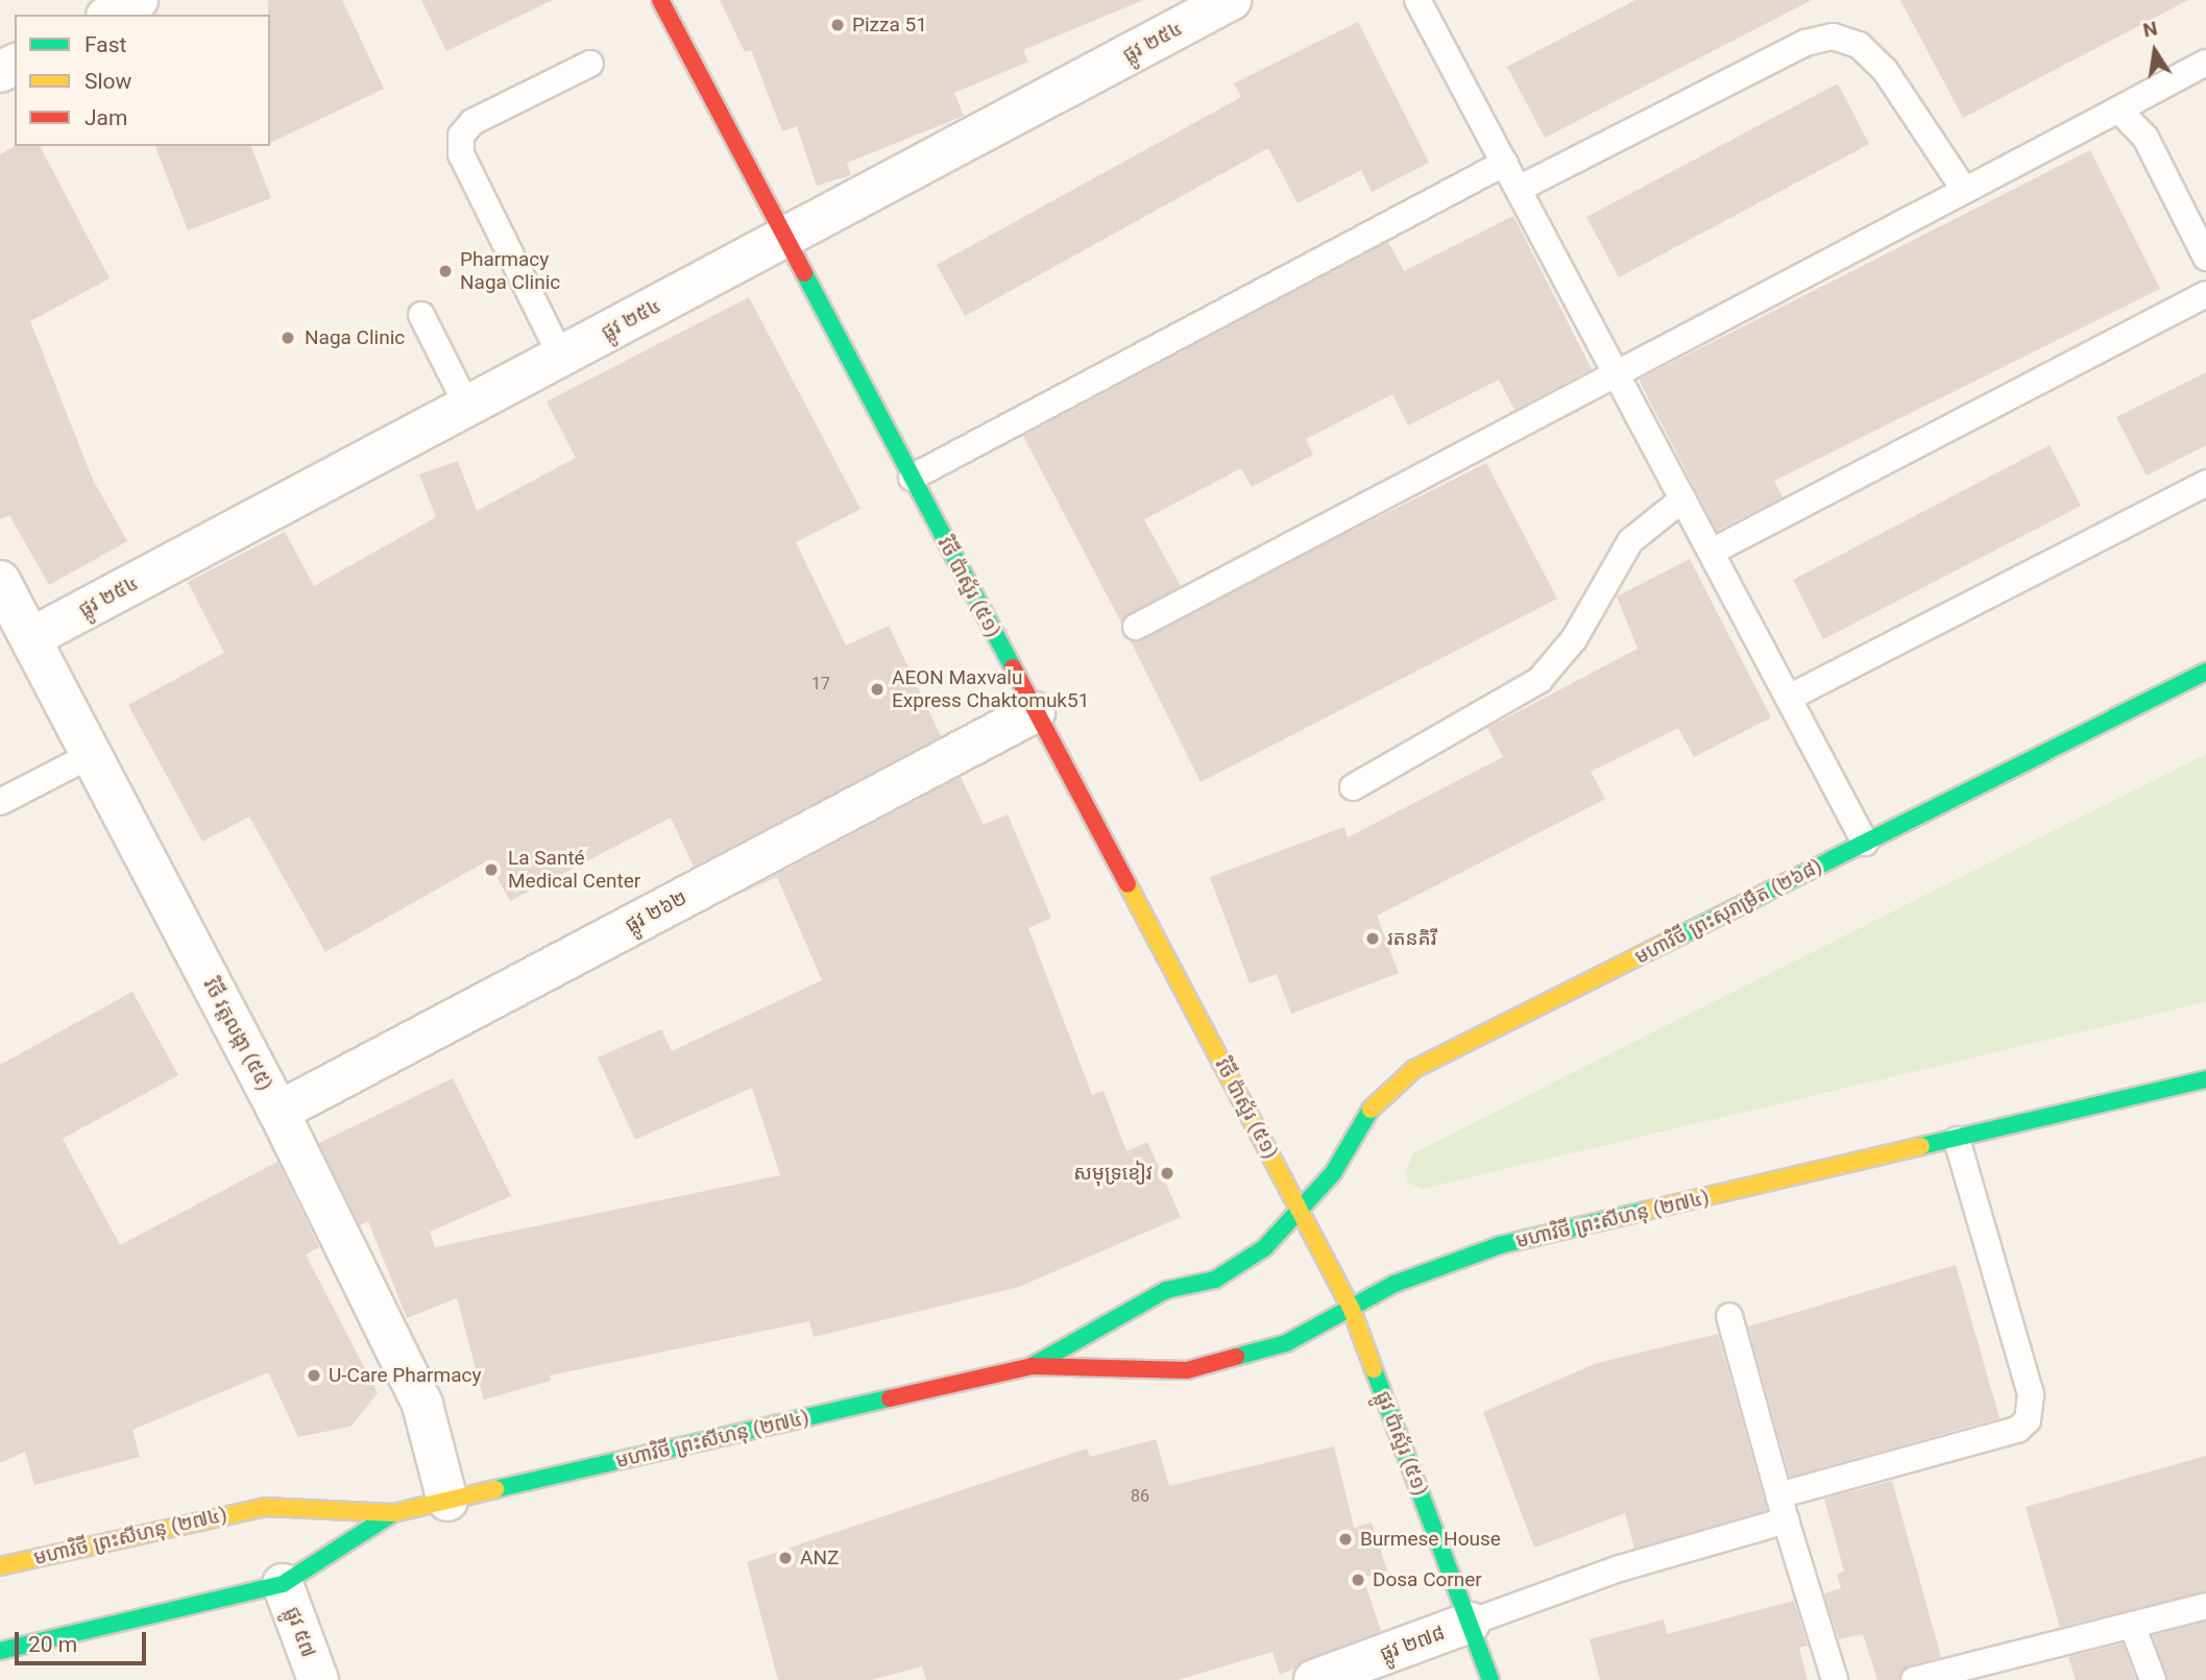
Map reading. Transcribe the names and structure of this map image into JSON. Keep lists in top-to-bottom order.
{
  "streets": {
    "main road": [
      "វិថី ប៉ាស្ទ័រ (៥១)",
      "មហាវិថី ព្រះសុរាម្រឹត (២៦៨)",
      "មហាវិថី ព្រះសីហនុ (២៧៤)",
      "ផ្លូវ ប៉ាស្ទ័រ (៥១)"
    ],
    "street": [
      "ផ្លូវ ២៥៤",
      "ផ្លូវ ២៦២",
      "វិថី វត្តលង្កា (៥៥)",
      "ផ្លូវ ៥៧",
      "ផ្លូវ ២៧៨"
    ]
  },
  "crossings": [
    ["ផ្លូវ ២៥៤", "វិថី ប៉ាស្ទ័រ (៥១)"],
    ["ផ្លូវ ២៥៤", "វិថី វត្តលង្កា (៥៥)"],
    ["វិថី ប៉ាស្ទ័រ (៥១)", "ផ្លូវ ២៦២"],
    ["វិថី ប៉ាស្ទ័រ (៥១)", "មហាវិថី ព្រះសុរាម្រឹត (២៦៨)"],
    ["វិថី ប៉ាស្ទ័រ (៥១)", "មហាវិថី ព្រះសីហនុ (២៧៤)"],
    ["វិថី ប៉ាស្ទ័រ (៥១)", "ផ្លូវ ប៉ាស្ទ័រ (៥១)"],
    ["ផ្លូវ ២៦២", "វិថី វត្តលង្កា (៥៥)"],
    ["មហាវិថី ព្រះសុរាម្រឹត (២៦៨)", "មហាវិថី ព្រះសីហនុ (២៧៤)"],
    ["មហាវិថី ព្រះសុរាម្រឹត (២៦៨)", "ផ្លូវ ប៉ាស្ទ័រ (៥១)"],
    ["វិថី វត្តលង្កា (៥៥)", "មហាវិថី ព្រះសីហនុ (២៧៤)"],
    ["មហាវិថី ព្រះសីហនុ (២៧៤)", "ផ្លូវ ប៉ាស្ទ័រ (៥១)"],
    ["មហាវិថី ព្រះសីហនុ (២៧៤)", "ផ្លូវ ៥៧"],
    ["ផ្លូវ ប៉ាស្ទ័រ (៥១)", "ផ្លូវ ២៧៨"]
  ],
  "places": [
    "Pizza 51",
    "Pharmacy Naga Clinic",
    "Naga Clinic",
    "AEON Maxvalu Express Chaktomuk51",
    "La Santé Medical Center",
    "រតនគិរី",
    "សមុទ្រខៀវ",
    "U-Care Pharmacy",
    "Burmese House",
    "ANZ",
    "Dosa Corner"
  ],
  "house_numbers": ["17", "86"],
  "legend": ["Fast", "Slow", "Jam"],
  "scale_bar": "20 m",
  "north": "top"
}
